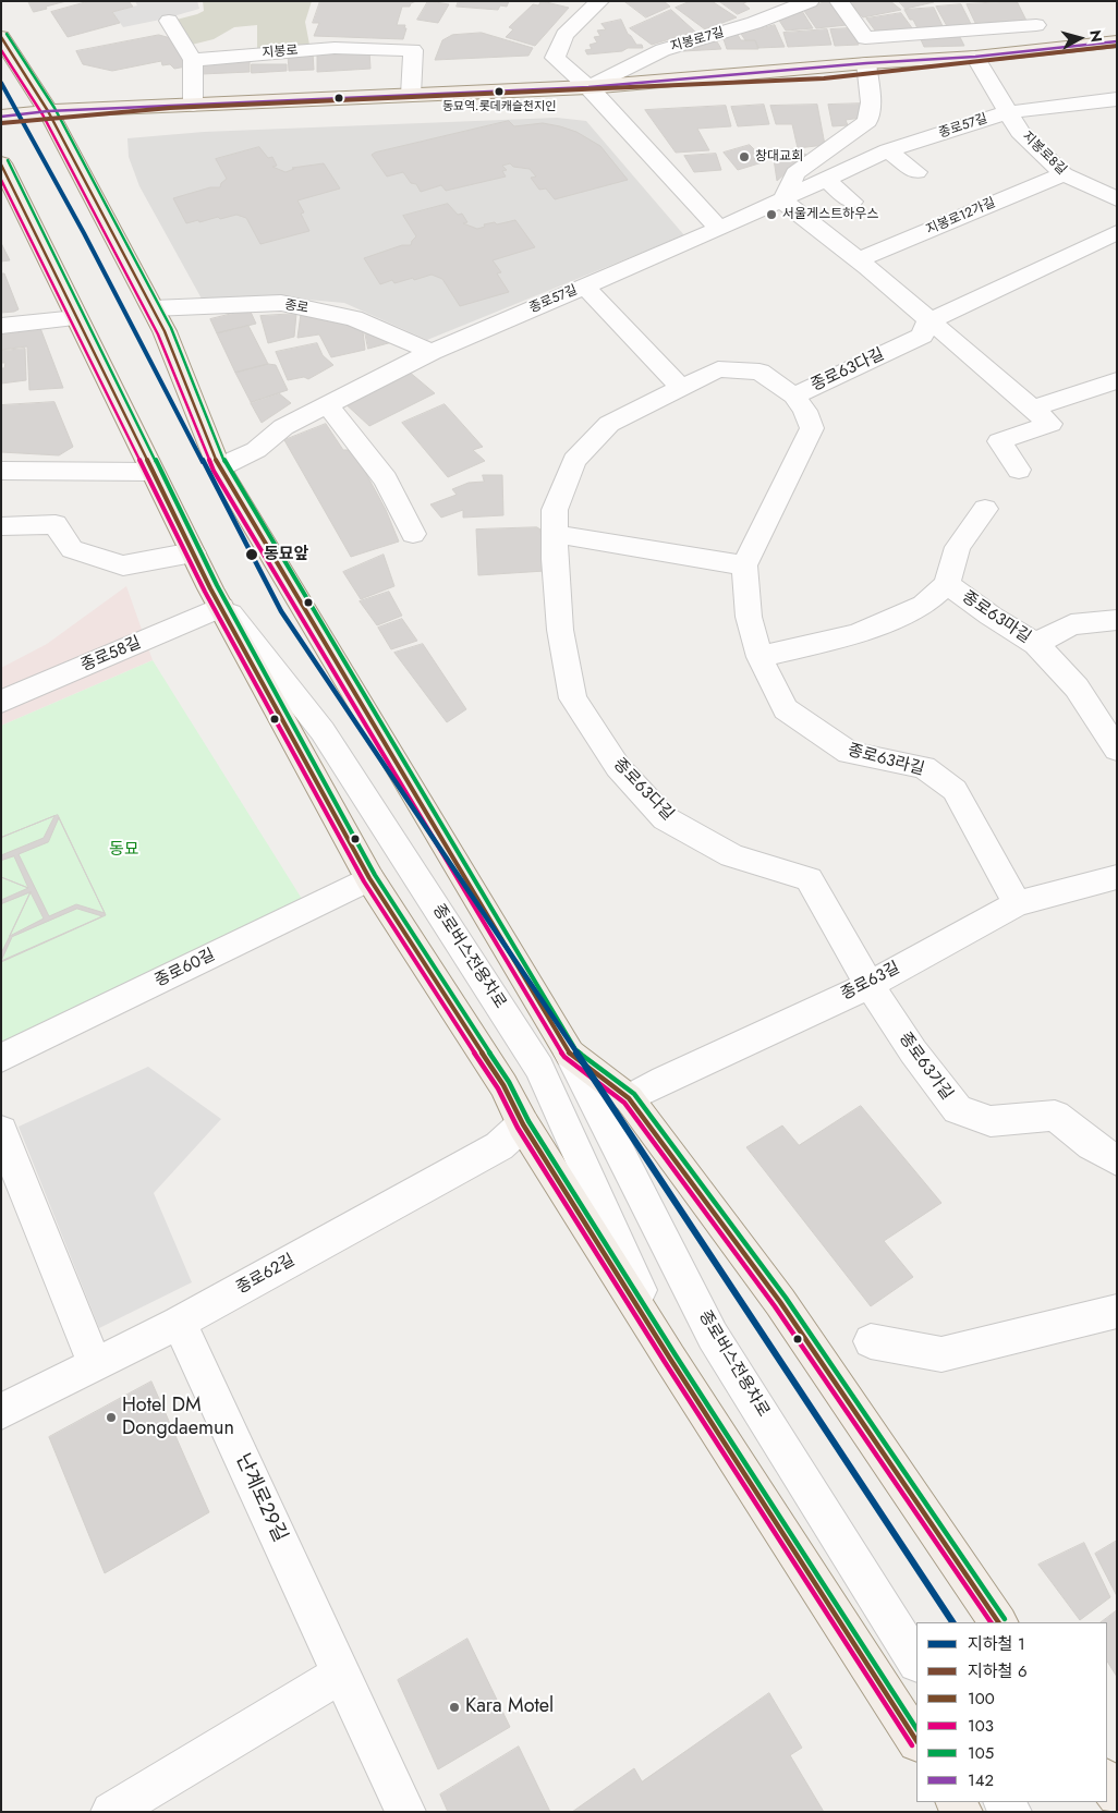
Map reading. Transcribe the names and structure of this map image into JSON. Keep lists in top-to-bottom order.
{
  "streets": {
    "street": [
      "지봉로7길",
      "지봉로",
      "종로57길",
      "지봉로8길",
      "지봉로12가길",
      "종로",
      "종로63다길",
      "종로63마길",
      "종로58길",
      "종로63라길",
      "종로버스전용차로",
      "종로60길",
      "종로63길",
      "종로63가길",
      "종로62길",
      "난계로29길"
    ]
  },
  "crossings": [
    ["종로57길", "지봉로8길"],
    ["종로57길", "종로"],
    ["지봉로8길", "지봉로12가길"],
    ["종로63다길", "종로63길"],
    ["종로63다길", "종로63가길"],
    ["종로58길", "종로버스전용차로"],
    ["종로63라길", "종로63길"],
    ["종로63길", "종로63가길"],
    ["종로62길", "난계로29길"]
  ],
  "parks": ["동묘"],
  "places": [
    "동묘역.롯데캐슬천지인",
    "창대교회",
    "서울게스트하우스",
    "동묘앞",
    "Hotel DM Dongdaemun",
    "Kara Motel"
  ],
  "lines": [
    "transit line 105",
    "transit line 100",
    "transit line 142",
    "metro line 6",
    "transit line 103",
    "metro line 1"
  ],
  "legend": [
    "지하철 1",
    "지하철 6",
    "100",
    "103",
    "105",
    "142"
  ],
  "north": "right"
}
